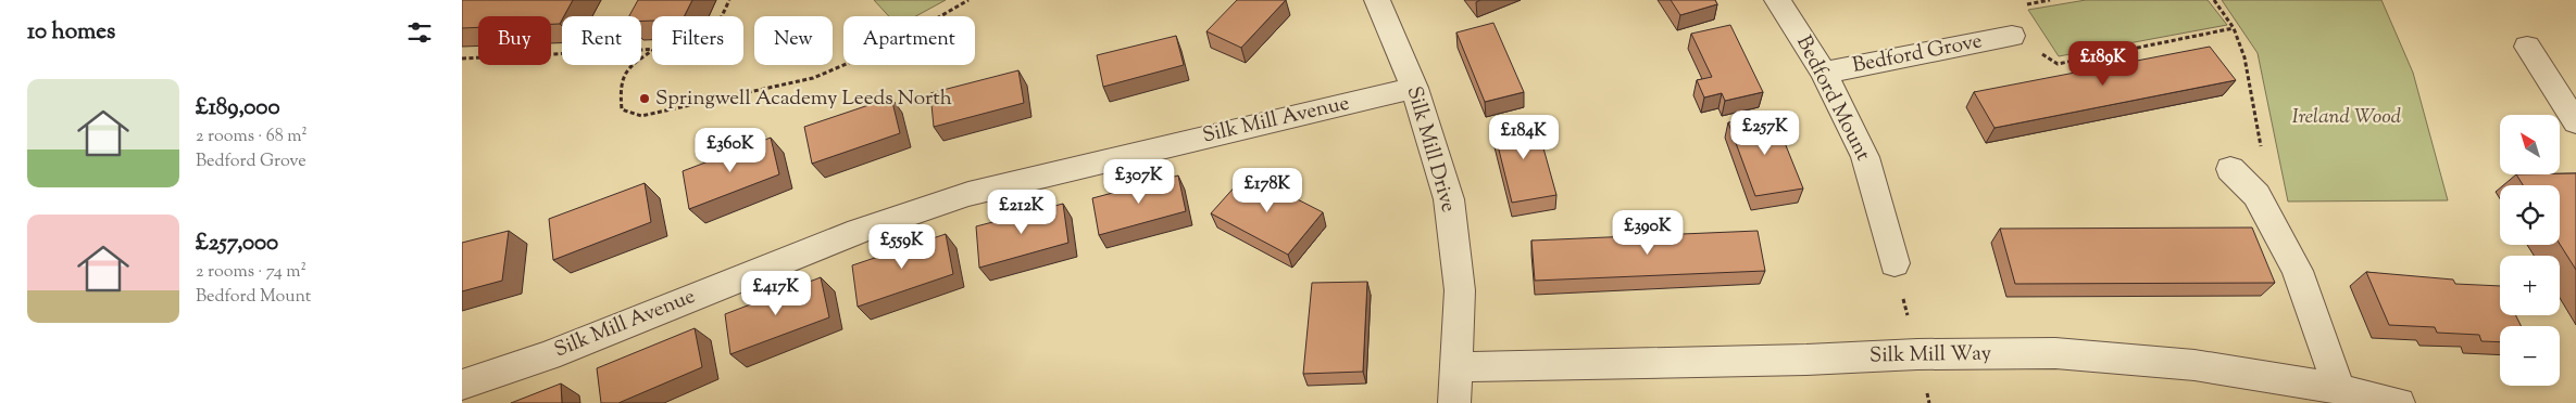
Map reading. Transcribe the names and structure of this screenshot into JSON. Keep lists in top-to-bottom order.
{
  "streets": {
    "street": [
      "Bedford Grove",
      "Bedford Mount",
      "Silk Mill Avenue",
      "Silk Mill Drive",
      "Silk Mill Way"
    ]
  },
  "crossings": [
    ["Bedford Grove", "Bedford Mount"],
    ["Silk Mill Avenue", "Silk Mill Drive"],
    ["Silk Mill Drive", "Silk Mill Way"]
  ],
  "parks": ["Ireland Wood"],
  "places": ["Springwell Academy Leeds North"],
  "north": "top left",
  "page": {
    "heading": "10 homes",
    "chip": [
      "Buy",
      "Rent",
      "Filters",
      "New",
      "Apartment"
    ],
    "price": [
      "£189K",
      "£257K",
      "£184K",
      "£360K",
      "£307K",
      "£178K",
      "£212K",
      "£390K",
      "£559K",
      "£417K"
    ],
    "list": [
      {
        "name": "£189,000",
        "note": "2 rooms · 68 m² · Bedford Grove"
      },
      {
        "name": "£257,000",
        "note": "2 rooms · 74 m² · Bedford Mount"
      }
    ],
    "map_buttons": ["+", "−"]
  }
}
